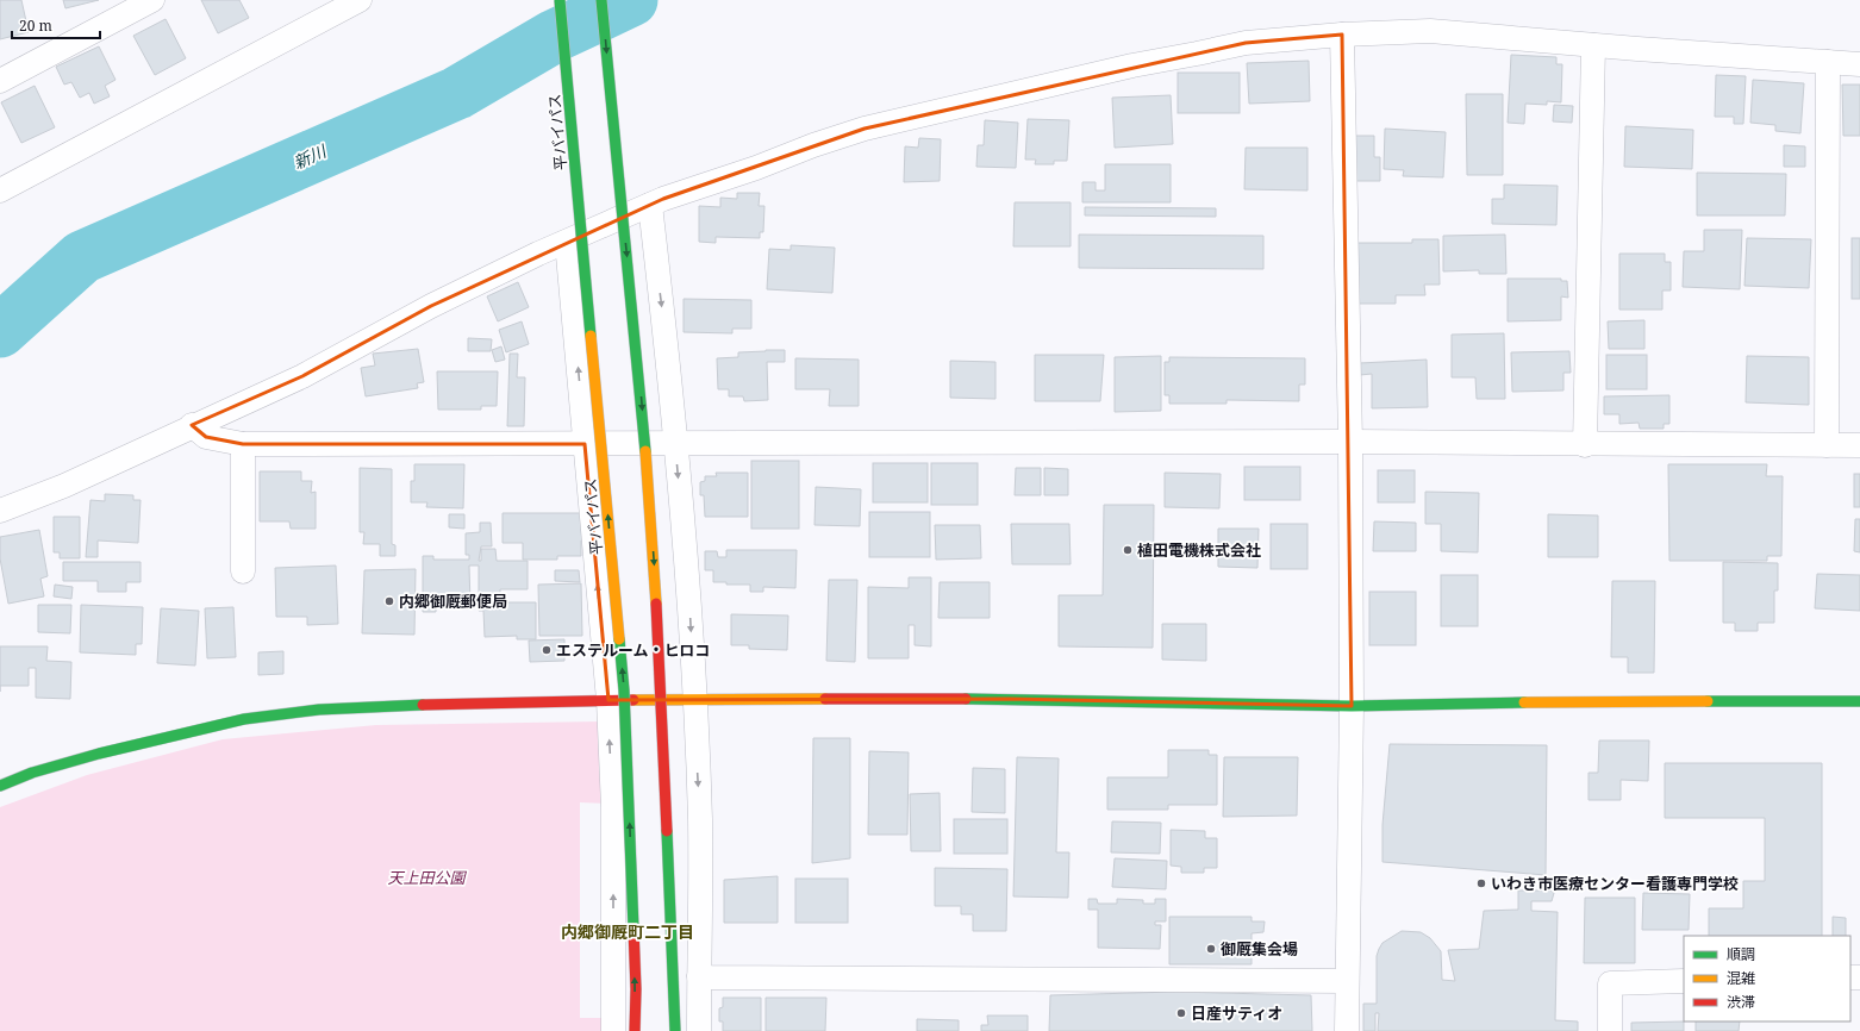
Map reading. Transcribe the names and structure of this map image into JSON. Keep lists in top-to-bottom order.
{
  "streets": {
    "main road": ["平バイパス"]
  },
  "districts": ["内郷御厩町二丁目"],
  "water": ["新川"],
  "parks": ["天上田公園"],
  "places": [
    "植田電機株式会社",
    "内郷御厩郵便局",
    "エステルーム・ヒロコ",
    "いわき市医療センター看護専門学校",
    "御厩集会場",
    "日産サティオ"
  ],
  "legend": ["順調", "混雑", "渋滞"],
  "scale_bar": "20 m"
}
